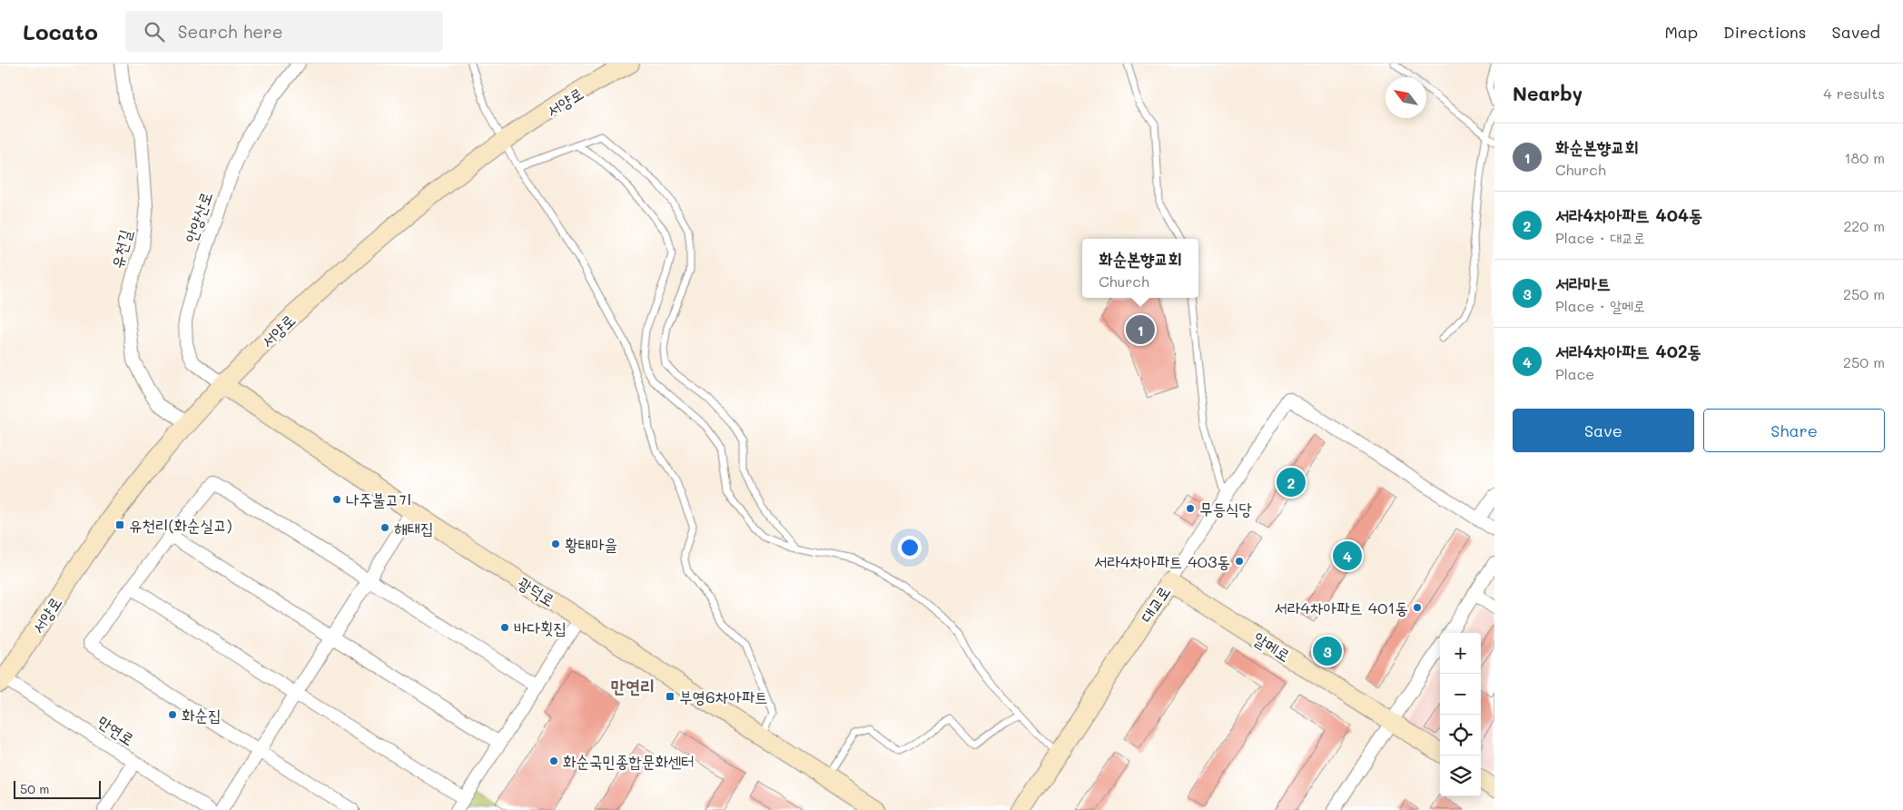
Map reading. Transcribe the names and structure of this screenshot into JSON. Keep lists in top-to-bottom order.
{
  "streets": {
    "street": [
      "서양로",
      "안양산로",
      "유천길",
      "광덕로",
      "대교로",
      "알메로",
      "만연로"
    ]
  },
  "crossings": [
    ["서양로", "안양산로"],
    ["서양로", "유천길"],
    ["서양로", "광덕로"],
    ["서양로", "만연로"],
    ["안양산로", "광덕로"],
    ["대교로", "알메로"]
  ],
  "districts": ["만연리"],
  "places": {
    "other": [
      "나주불고기",
      "무등식당",
      "해태집",
      "황태마을",
      "서라4차아파트 403동",
      "서라4차아파트 401동",
      "바다횟집",
      "화순집",
      "화순국민종합문화센터"
    ],
    "transit": ["유천리(화순실고)", "부영6차아파트"]
  },
  "scale_bar": "50 m",
  "north": "top left",
  "page": {
    "header": "Locato",
    "search": "Search here",
    "nav": ["Map", "Directions", "Saved"],
    "heading": ["Nearby", "4 results"],
    "list": [
      {
        "mark": "1",
        "name": "화순본향교회",
        "note": "Church",
        "value": "180 m"
      },
      {
        "mark": "2",
        "name": "서라4차아파트 404동",
        "note": "Place · 대교로",
        "value": "220 m"
      },
      {
        "mark": "3",
        "name": "서라마트",
        "note": "Place · 알메로",
        "value": "250 m"
      },
      {
        "mark": "4",
        "name": "서라4차아파트 402동",
        "note": "Place",
        "value": "250 m"
      }
    ],
    "popup": ["화순본향교회", "Church"],
    "pins": [
      "1",
      "2",
      "4",
      "3"
    ],
    "buttons": ["Save", "Share"],
    "map_buttons": ["+", "−"],
    "scale": "50 m"
  }
}
